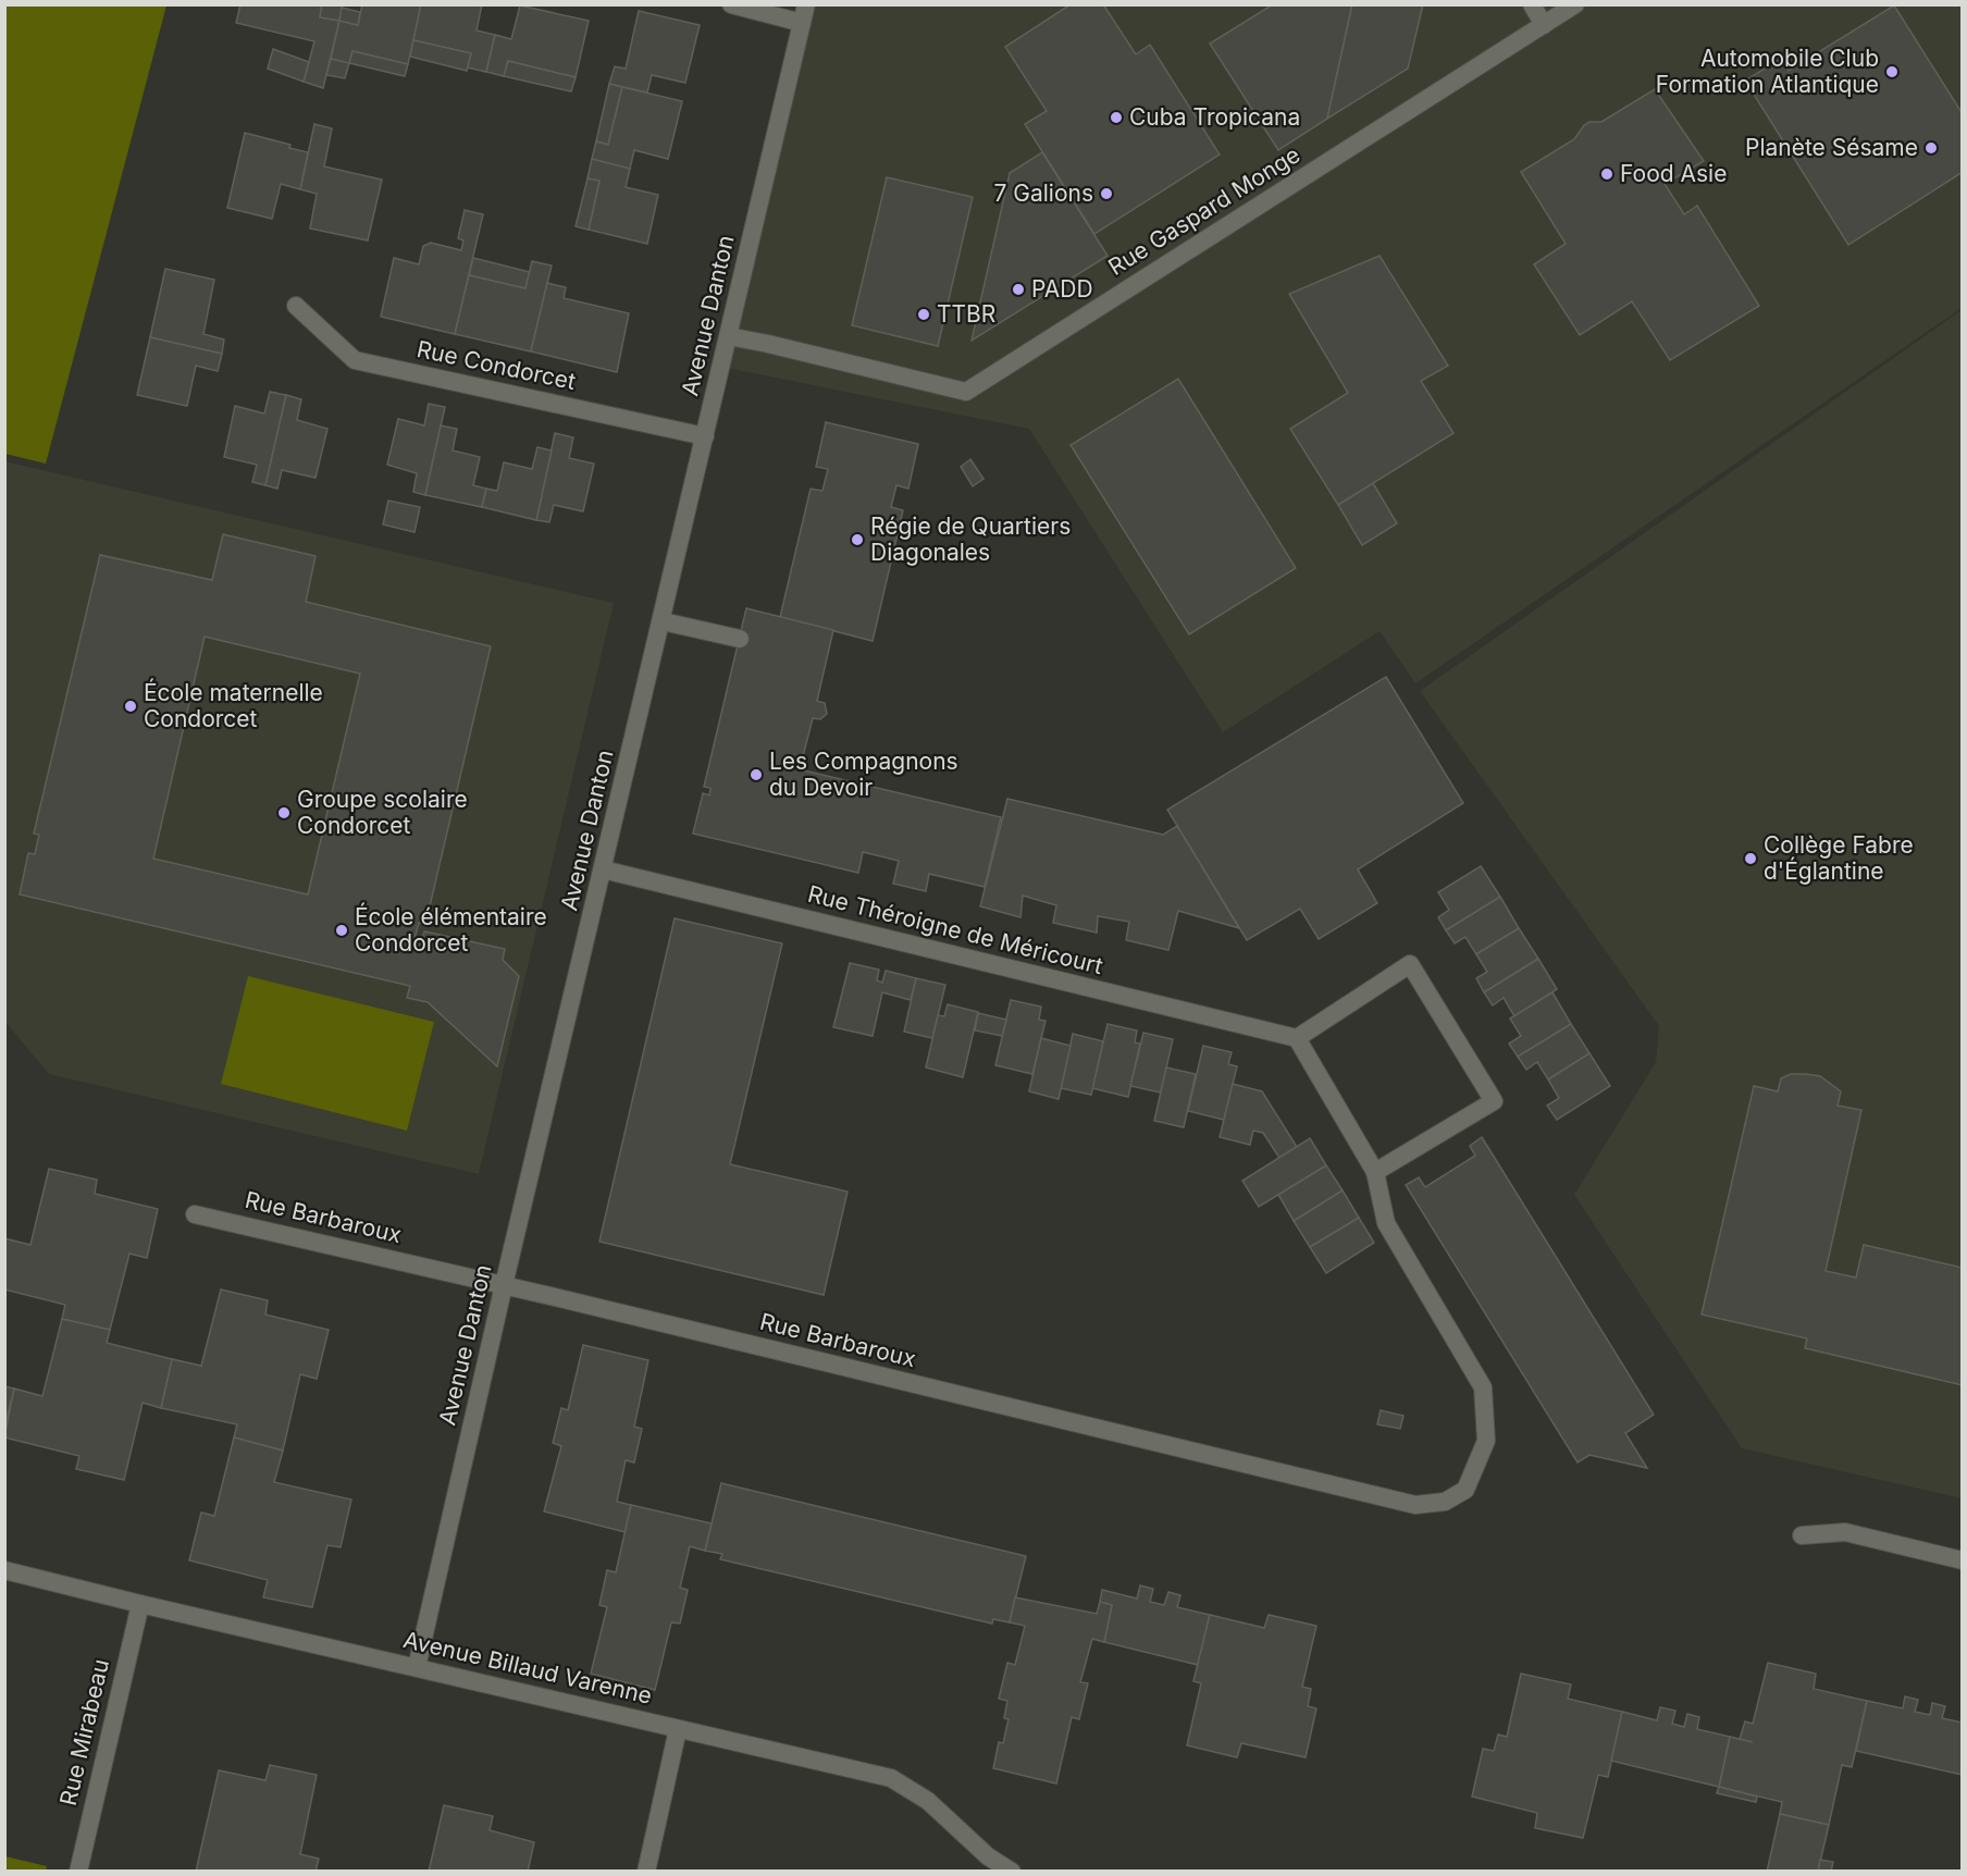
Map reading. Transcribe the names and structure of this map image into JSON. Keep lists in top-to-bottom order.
{
  "streets": {
    "street": [
      "Rue Gaspard Monge",
      "Avenue Danton",
      "Rue Condorcet",
      "Rue Théroigne de Méricourt",
      "Rue Barbaroux",
      "Avenue Billaud Varenne",
      "Rue Mirabeau"
    ]
  },
  "crossings": [
    ["Rue Gaspard Monge", "Avenue Danton"],
    ["Avenue Danton", "Rue Condorcet"],
    ["Avenue Danton", "Rue Théroigne de Méricourt"],
    ["Avenue Danton", "Rue Barbaroux"],
    ["Avenue Danton", "Avenue Billaud Varenne"],
    ["Avenue Billaud Varenne", "Rue Mirabeau"]
  ],
  "places": [
    "Automobile Club Formation Atlantique",
    "Cuba Tropicana",
    "Planète Sésame",
    "Food Asie",
    "7 Galions",
    "PADD",
    "TTBR",
    "Régie de Quartiers Diagonales",
    "École maternelle Condorcet",
    "Les Compagnons du Devoir",
    "Groupe scolaire Condorcet",
    "Collège Fabre d'Églantine",
    "École élémentaire Condorcet"
  ]
}
